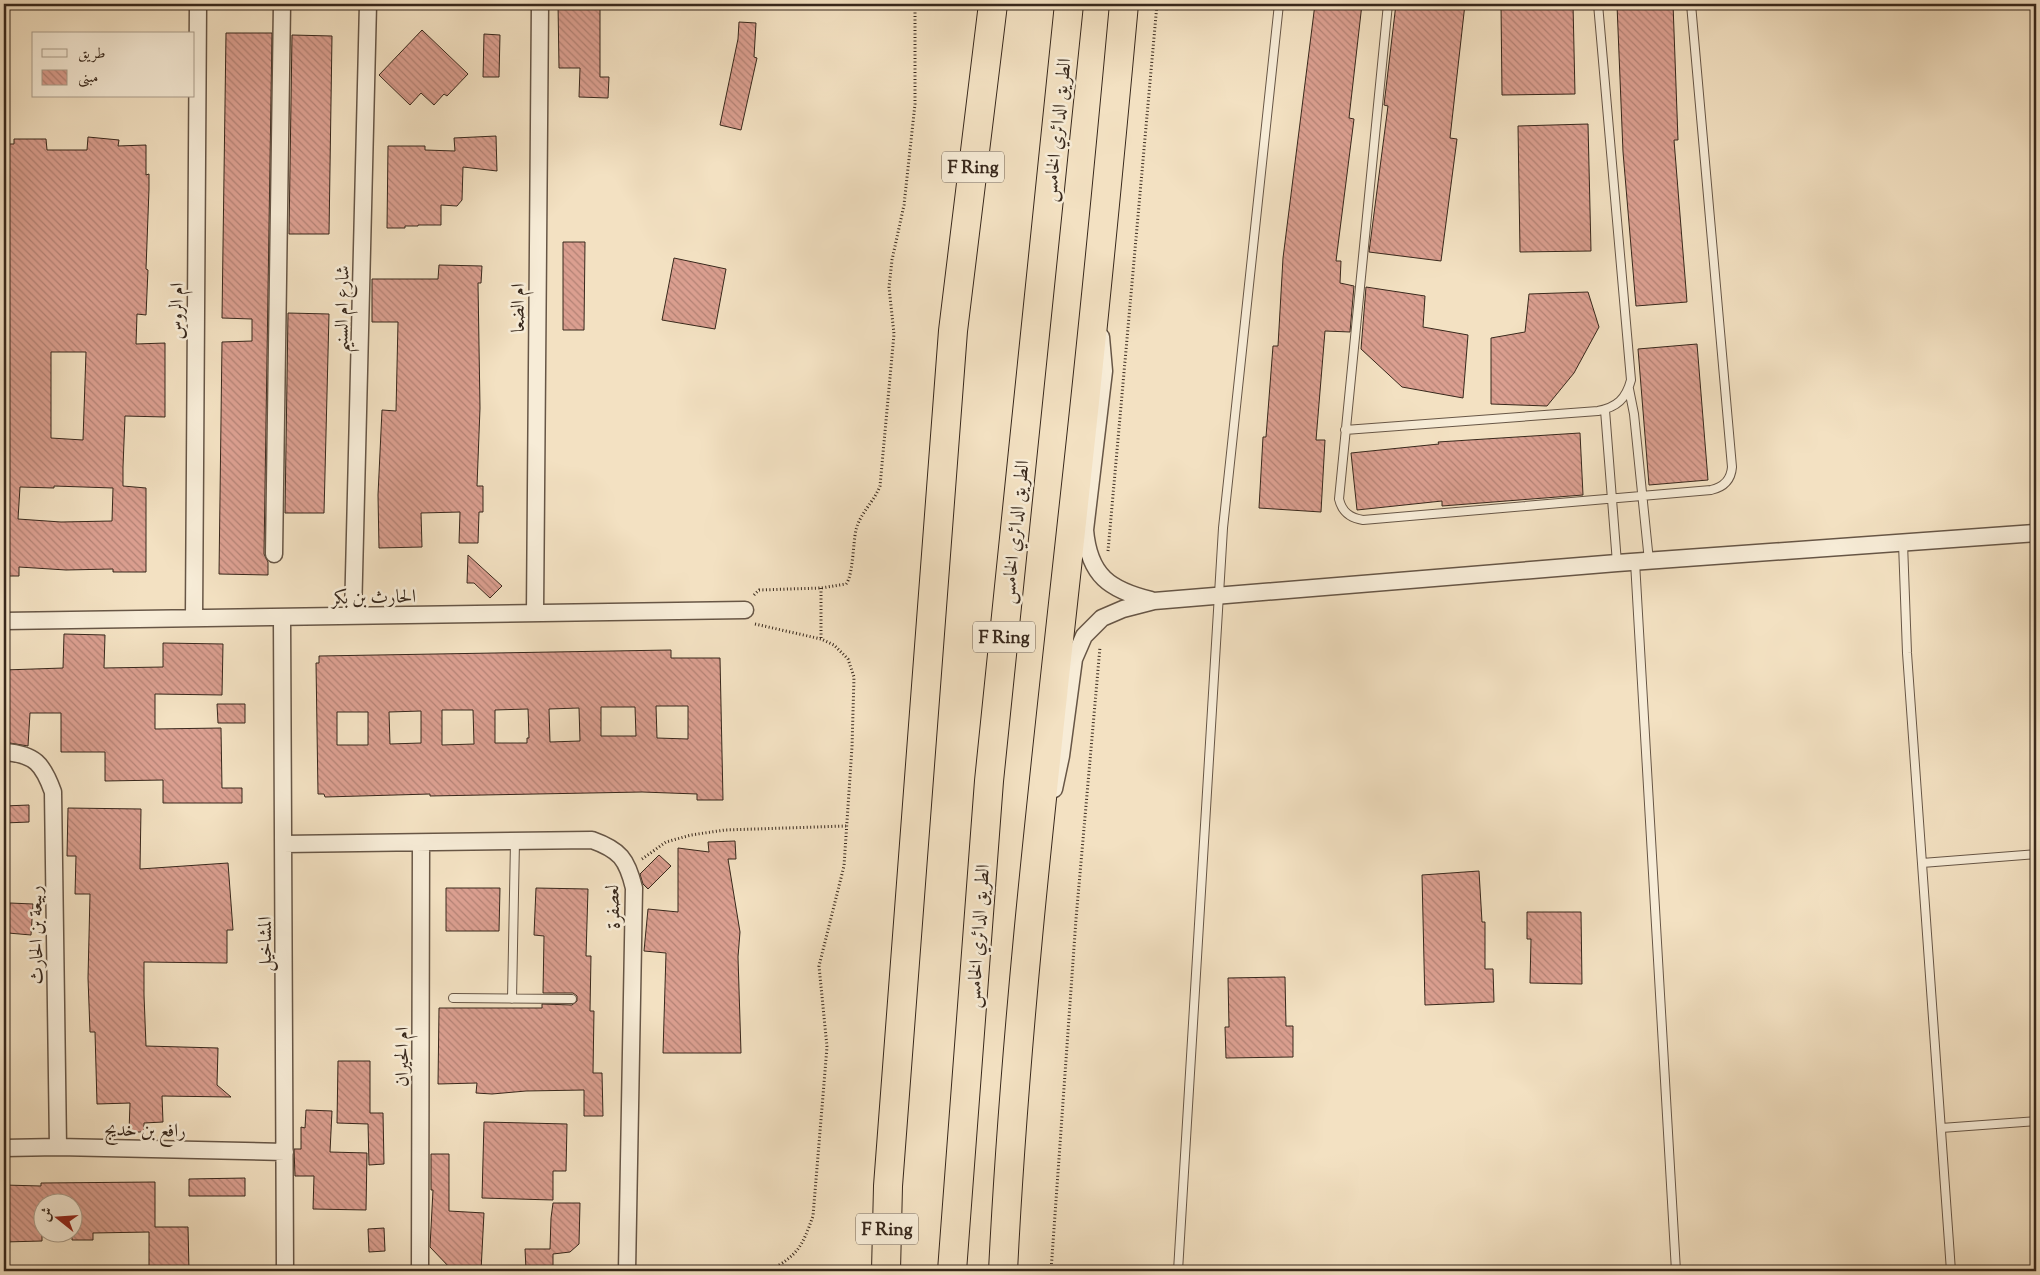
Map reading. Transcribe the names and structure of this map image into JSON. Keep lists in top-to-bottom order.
{
  "streets": {
    "highway": ["الطريق الدائري الخامس", "F Ring"],
    "street": [
      "ام الضعا",
      "شارع ام السنيم",
      "ام الروس",
      "الحارث بن بكر",
      "لعصفرة",
      "ربيعة بن الحارث",
      "المشاخيل",
      "ام الحيران",
      "رافع بن خديج"
    ]
  },
  "crossings": [
    ["ام الضعا", "الحارث بن بكر"],
    ["شارع ام السنيم", "الحارث بن بكر"],
    ["ام الروس", "الحارث بن بكر"],
    ["الحارث بن بكر", "المشاخيل"],
    ["لعصفرة", "المشاخيل"],
    ["لعصفرة", "ام الحيران"],
    ["ربيعة بن الحارث", "رافع بن خديج"],
    ["المشاخيل", "رافع بن خديج"]
  ],
  "legend": ["طريق", "مبنى"],
  "north": "left"
}
